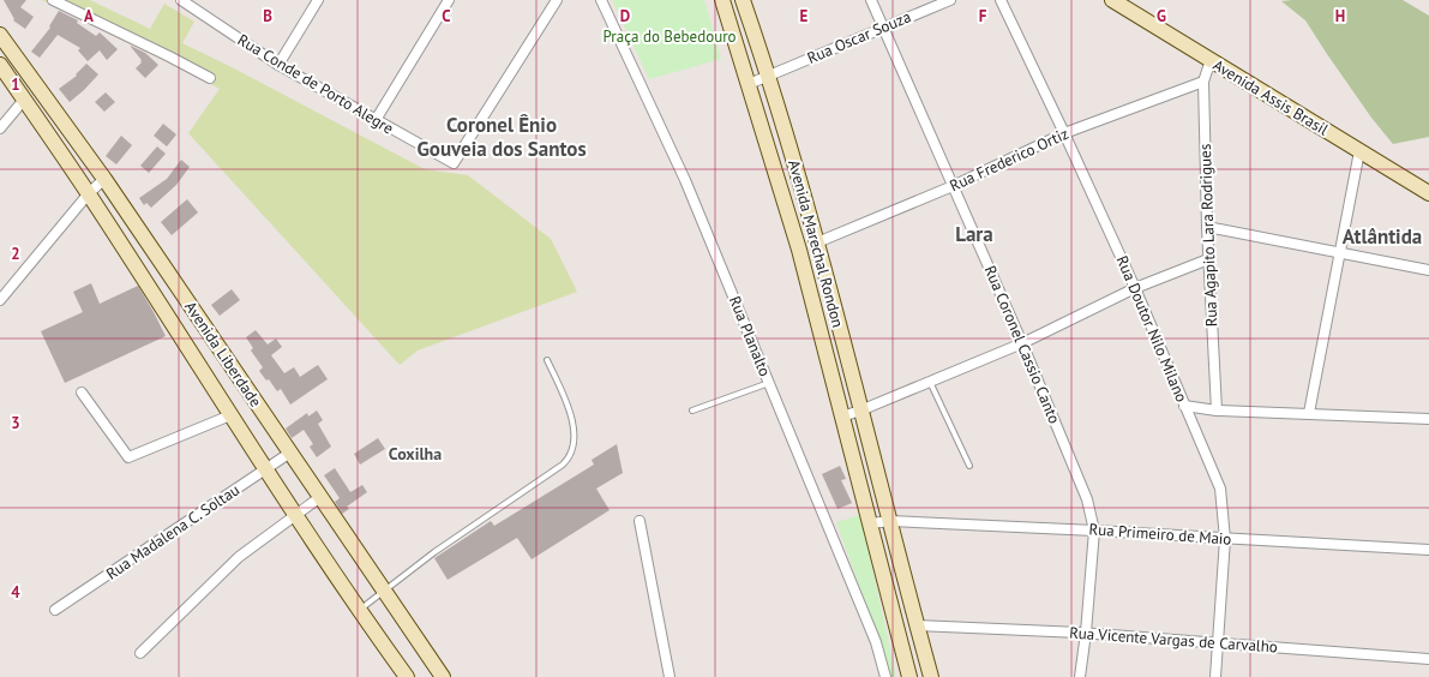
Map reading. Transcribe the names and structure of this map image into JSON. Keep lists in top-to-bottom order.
{
  "streets": {
    "main road": ["Avenida Assis Brasil", "Avenida Marechal Rondon", "Avenida Liberdade"],
    "street": [
      "Rua Oscar Souza",
      "Rua Conde de Porto Alegre",
      "Rua Frederico Ortiz",
      "Rua Agapito Lara Rodrigues",
      "Rua Doutor Nilo Milano",
      "Rua Planalto",
      "Rua Coronel Cassio Canto",
      "Rua Madalena C. Soltau",
      "Rua Primeiro de Maio",
      "Rua Vicente Vargas de Carvalho"
    ]
  },
  "crossings": [
    ["Rua Oscar Souza", "Avenida Marechal Rondon"],
    ["Rua Oscar Souza", "Rua Coronel Cassio Canto"],
    ["Avenida Assis Brasil", "Rua Agapito Lara Rodrigues"],
    ["Rua Frederico Ortiz", "Rua Agapito Lara Rodrigues"],
    ["Rua Frederico Ortiz", "Avenida Marechal Rondon"],
    ["Rua Frederico Ortiz", "Rua Doutor Nilo Milano"],
    ["Rua Frederico Ortiz", "Rua Coronel Cassio Canto"],
    ["Avenida Marechal Rondon", "Rua Primeiro de Maio"],
    ["Avenida Marechal Rondon", "Rua Vicente Vargas de Carvalho"],
    ["Rua Doutor Nilo Milano", "Rua Primeiro de Maio"],
    ["Rua Doutor Nilo Milano", "Rua Vicente Vargas de Carvalho"],
    ["Rua Coronel Cassio Canto", "Rua Primeiro de Maio"],
    ["Rua Coronel Cassio Canto", "Rua Vicente Vargas de Carvalho"],
    ["Avenida Liberdade", "Rua Madalena C. Soltau"]
  ],
  "districts": [
    "Coronel Ênio Gouveia dos Santos",
    "Lara",
    "Atlântida",
    "Coxilha"
  ],
  "parks": ["Praça do Bebedouro"],
  "grid": {
    "columns": [
      "A",
      "B",
      "C",
      "D",
      "E",
      "F",
      "G",
      "H"
    ],
    "rows": [
      "1",
      "2",
      "3",
      "4"
    ]
  }
}
